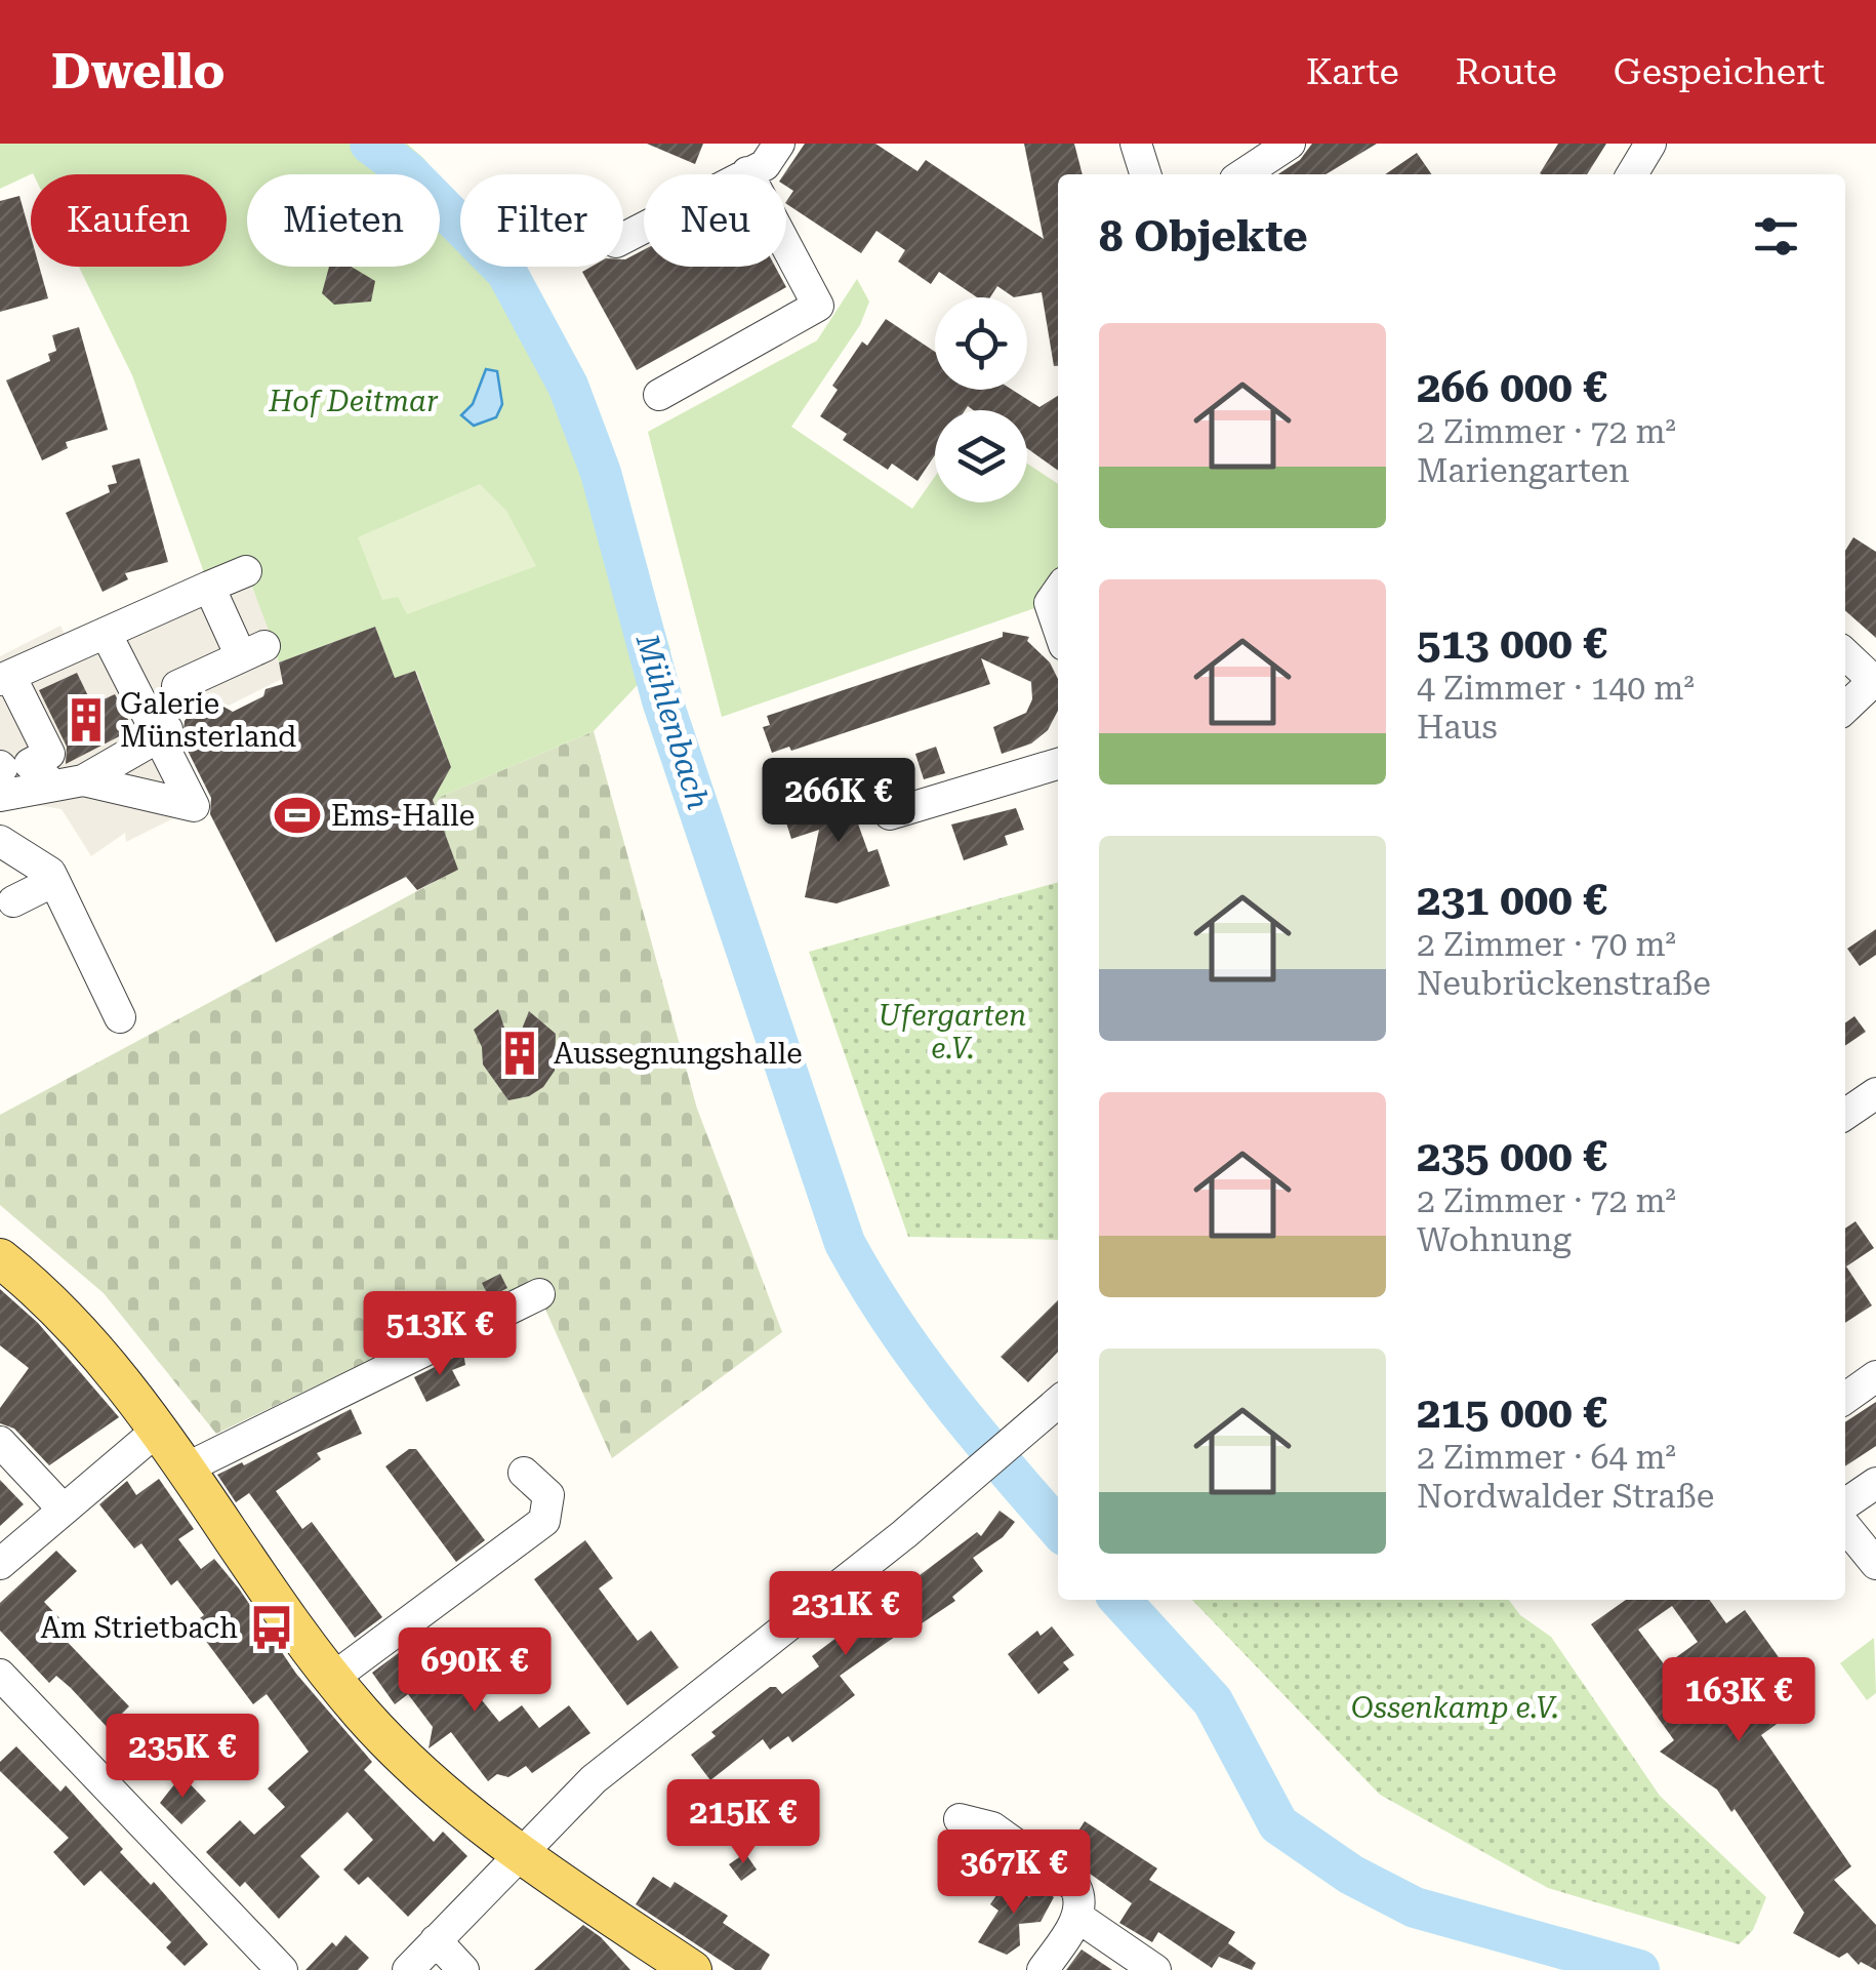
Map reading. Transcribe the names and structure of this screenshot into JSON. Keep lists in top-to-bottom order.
{
  "water": ["Mühlenbach"],
  "parks": ["Hof Deitmar", "Ufergarten e.V.", "Ossenkamp e.V."],
  "places": {
    "building": ["Galerie Münsterland", "Aussegnungshalle"],
    "sports": ["Ems-Halle"],
    "bus stop": ["Am Strietbach"]
  },
  "page": {
    "header": "Dwello",
    "nav": ["Karte", "Route", "Gespeichert"],
    "chip": [
      "Kaufen",
      "Mieten",
      "Filter",
      "Neu"
    ],
    "heading": "8 Objekte",
    "list": [
      {
        "name": "266 000 €",
        "note": "2 Zimmer · 72 m² · Mariengarten"
      },
      {
        "name": "513 000 €",
        "note": "4 Zimmer · 140 m² · Haus"
      },
      {
        "name": "231 000 €",
        "note": "2 Zimmer · 70 m² · Neubrückenstraße"
      },
      {
        "name": "235 000 €",
        "note": "2 Zimmer · 72 m² · Wohnung"
      },
      {
        "name": "215 000 €",
        "note": "2 Zimmer · 64 m² · Nordwalder Straße"
      }
    ],
    "price": [
      "266K €",
      "513K €",
      "231K €",
      "690K €",
      "163K €",
      "235K €",
      "215K €",
      "367K €"
    ]
  }
}
